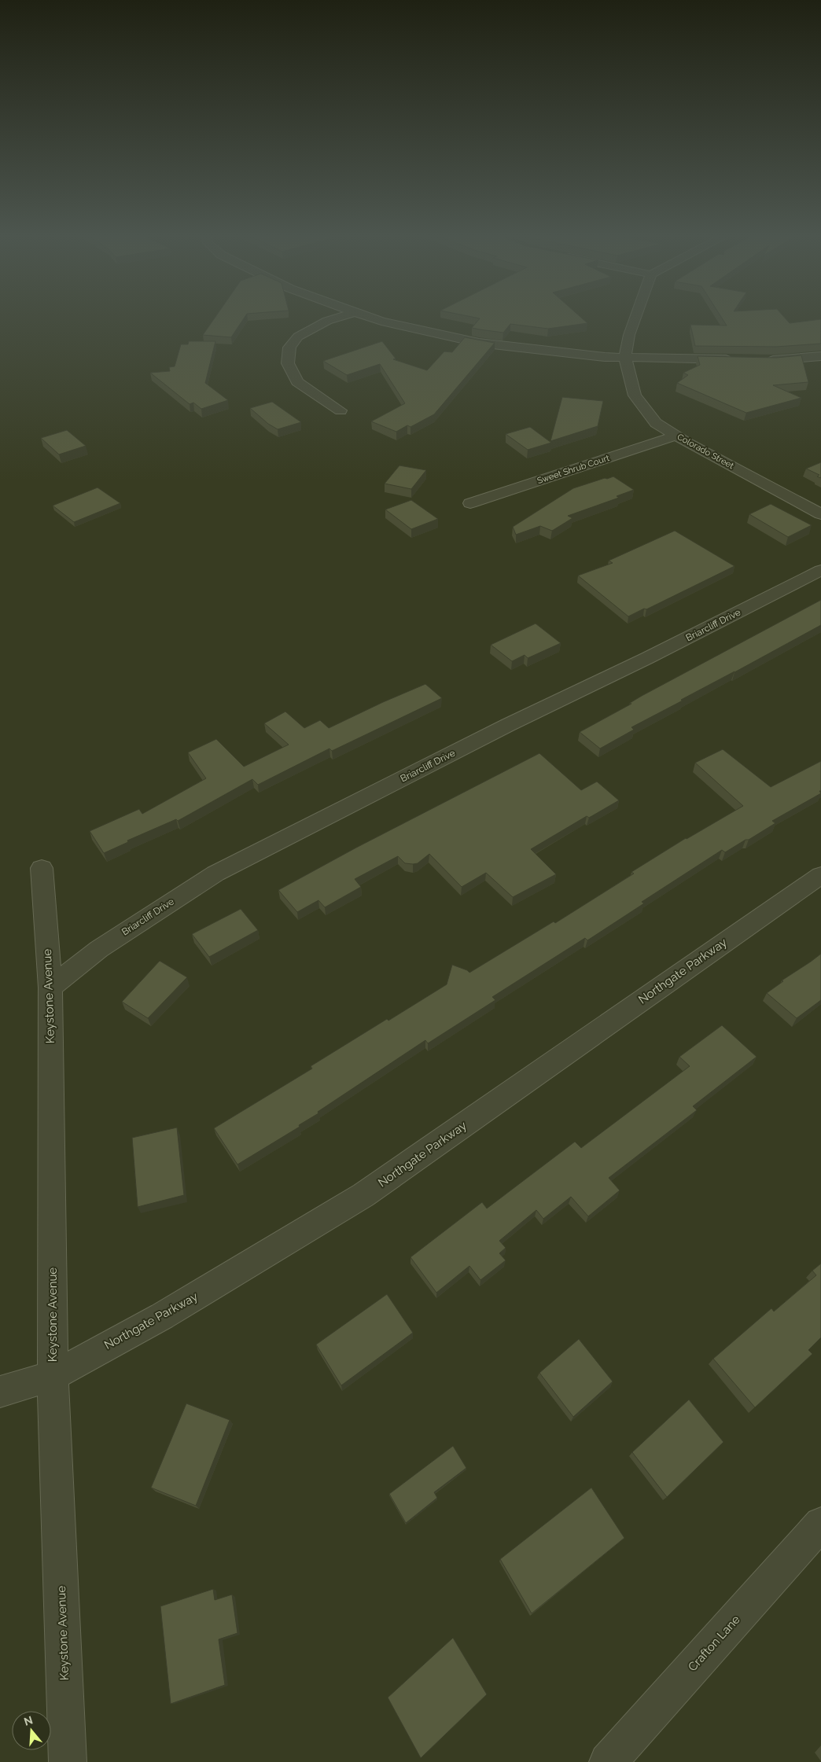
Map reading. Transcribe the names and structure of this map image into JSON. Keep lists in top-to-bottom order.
{
  "streets": {
    "street": [
      "Colorado Street",
      "Sweet Shrub Court",
      "Briarcliff Drive",
      "Northgate Parkway",
      "Keystone Avenue",
      "Crafton Lane"
    ]
  },
  "crossings": [
    ["Colorado Street", "Sweet Shrub Court"],
    ["Briarcliff Drive", "Keystone Avenue"],
    ["Northgate Parkway", "Keystone Avenue"]
  ],
  "north": "top"
}
